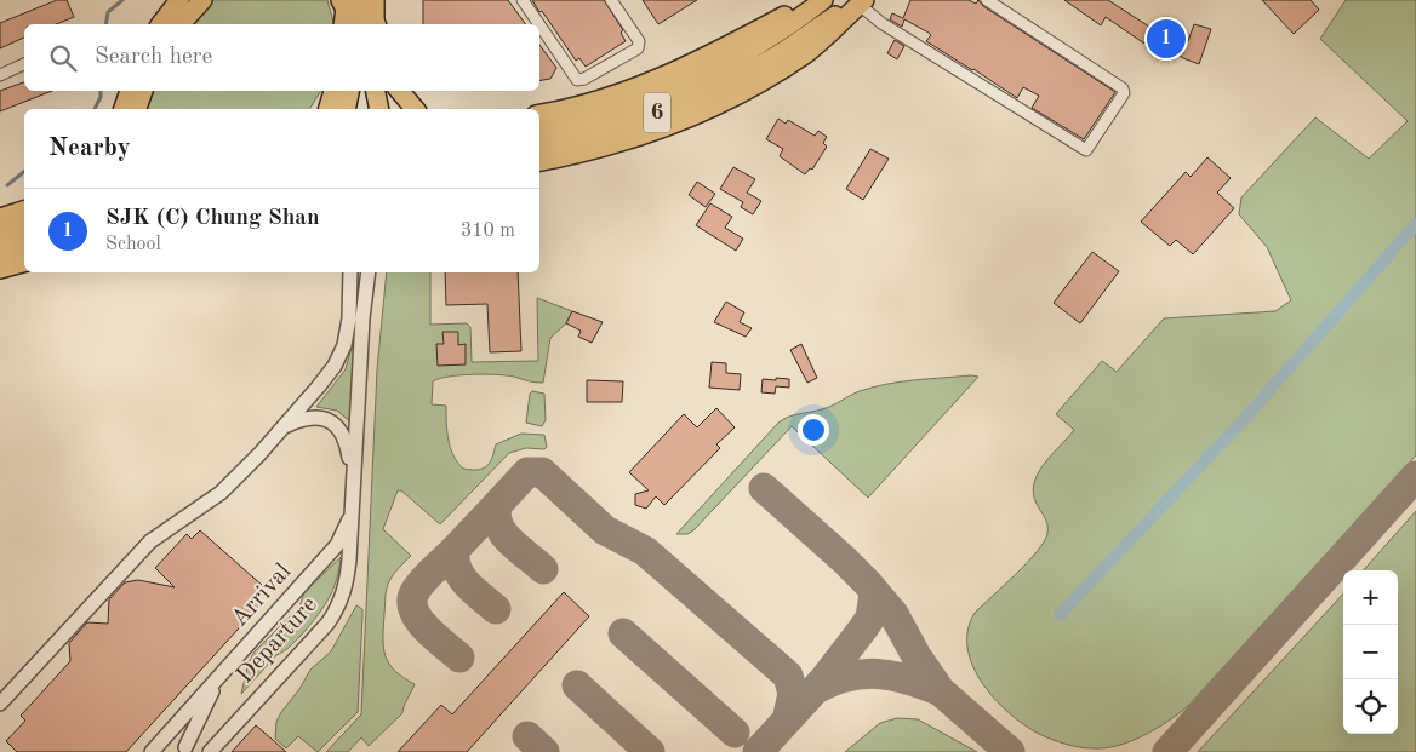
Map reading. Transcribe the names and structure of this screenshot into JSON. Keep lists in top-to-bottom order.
{
  "streets": {
    "main road": ["6"],
    "street": ["Arrival", "Departure"]
  },
  "crossings": [
    ["Arrival", "Departure"]
  ],
  "page": {
    "pins": "1",
    "search": "Search here",
    "heading": "Nearby",
    "list": [
      {
        "mark": "1",
        "name": "SJK (C) Chung Shan",
        "note": "School",
        "value": "310 m"
      }
    ],
    "map_buttons": ["+", "−"]
  }
}
